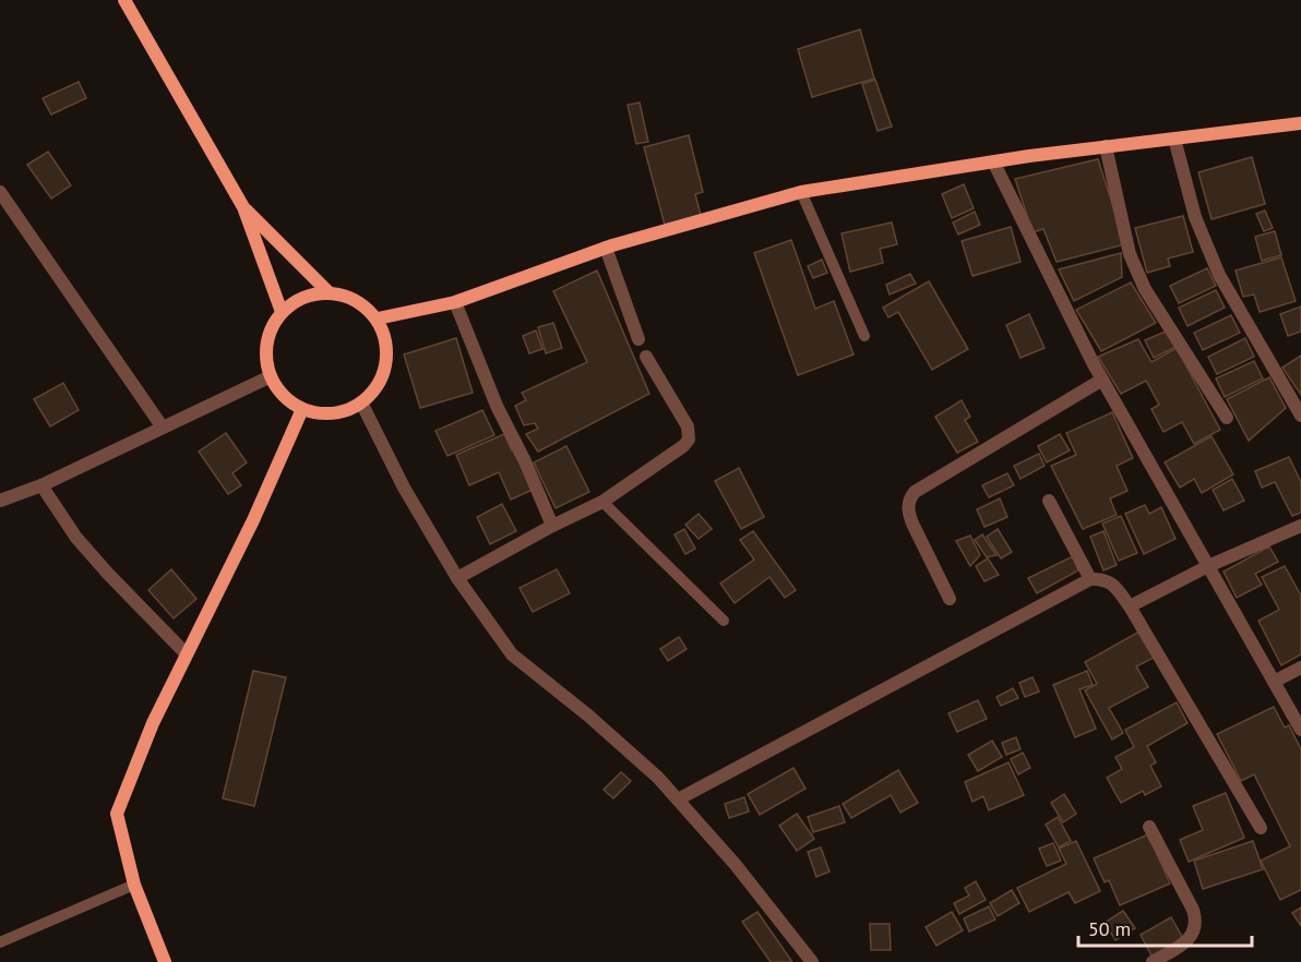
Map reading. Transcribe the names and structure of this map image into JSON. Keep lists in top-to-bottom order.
{
  "scale_bar": "50 m"
}
